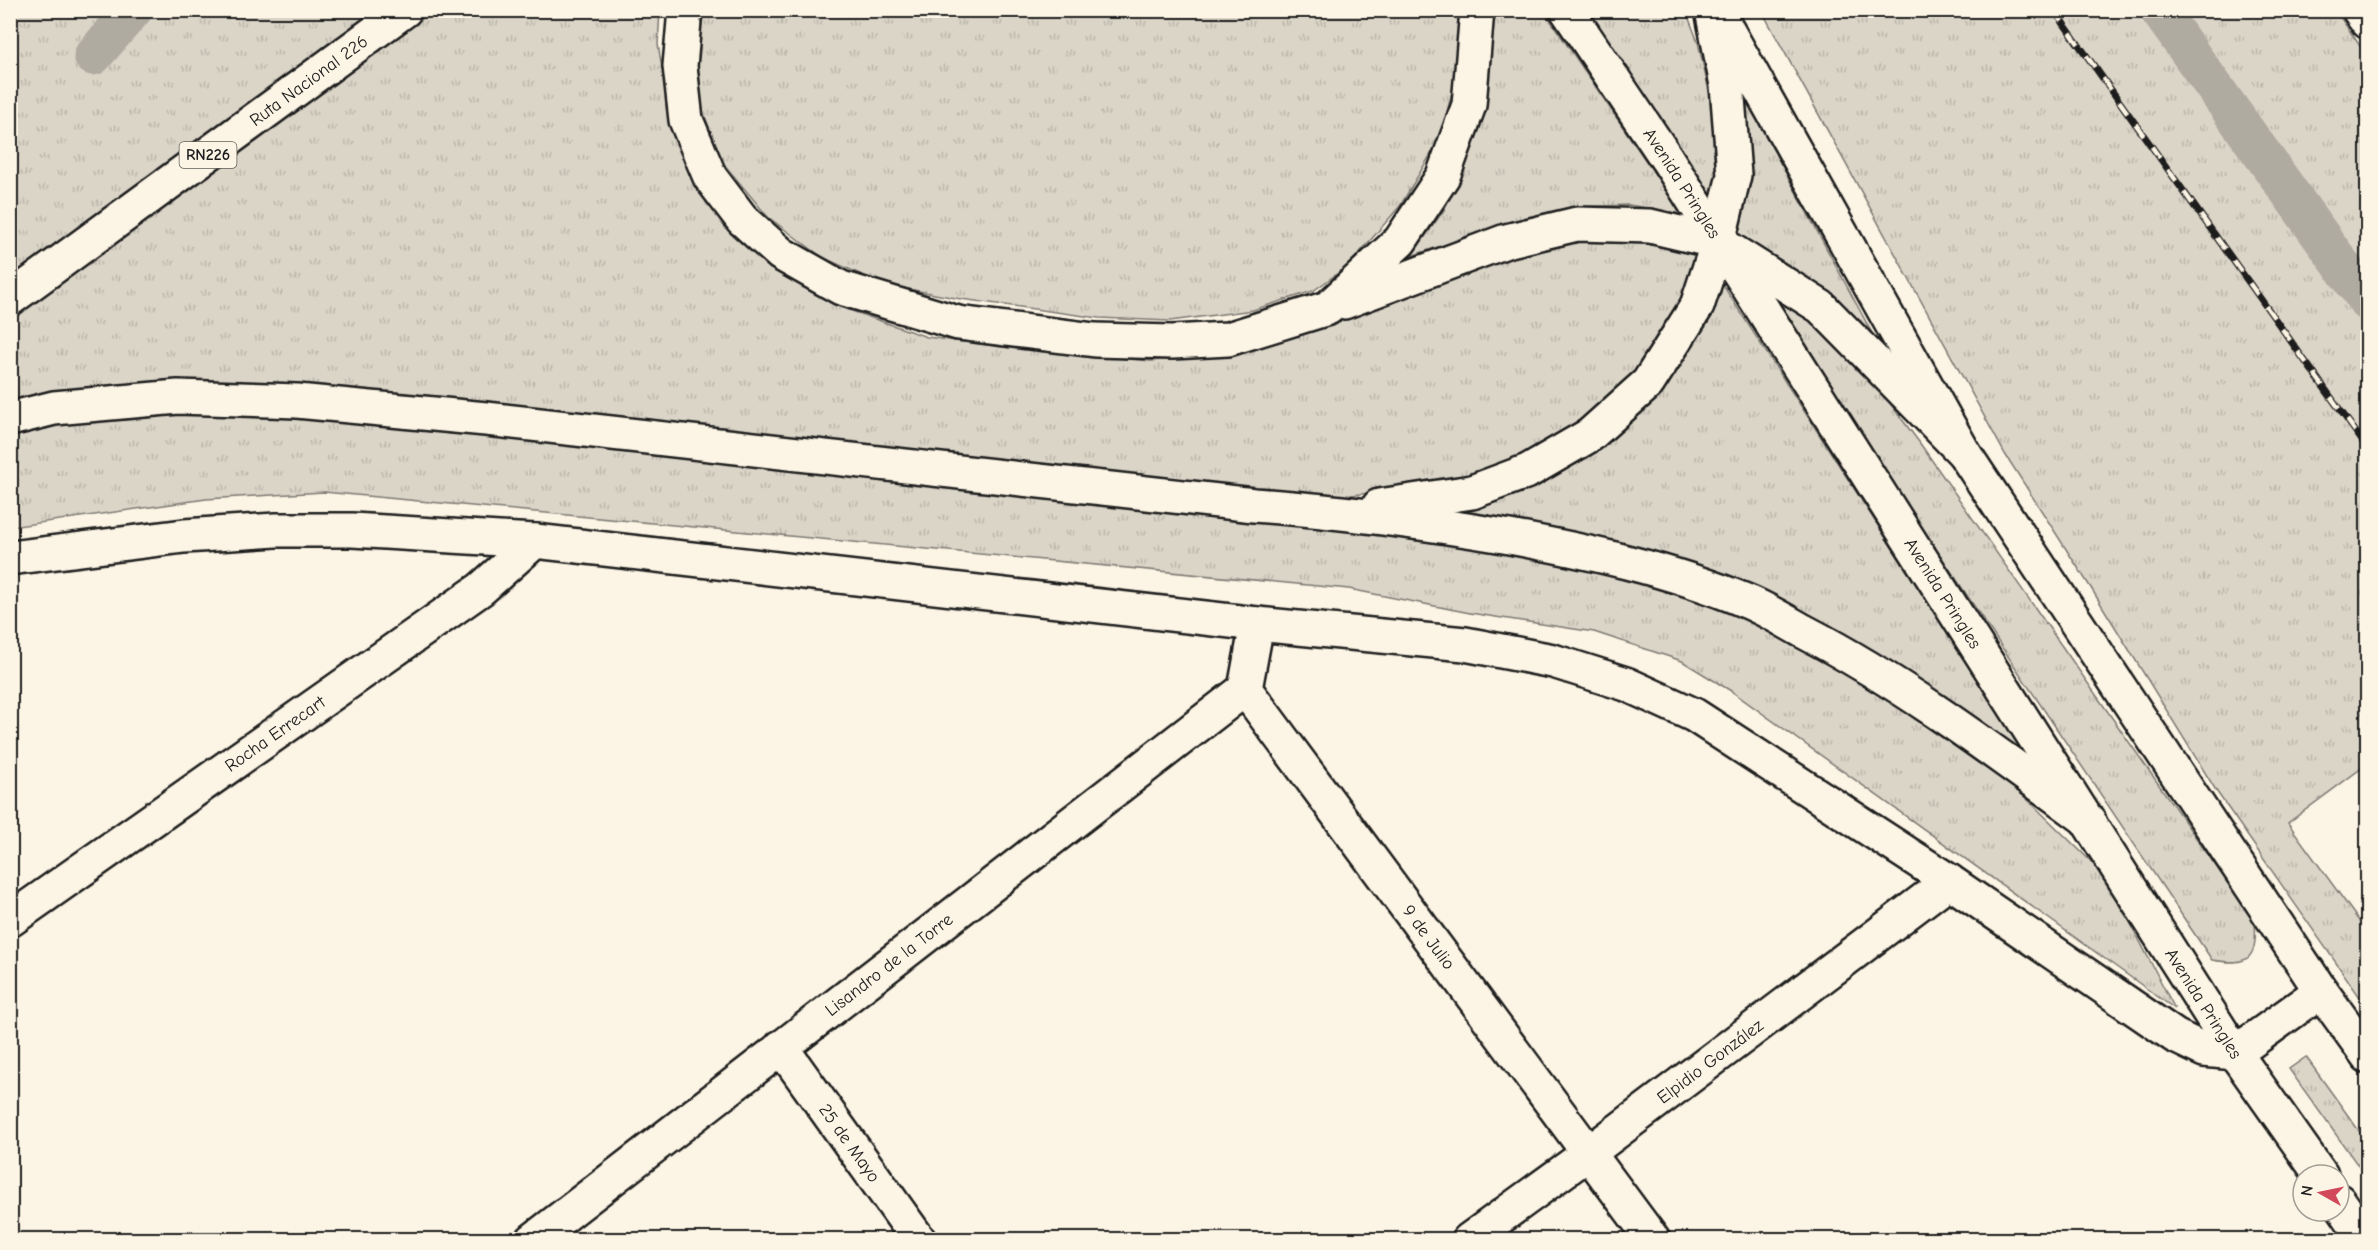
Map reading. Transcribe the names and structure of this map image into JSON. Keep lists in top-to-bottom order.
{
  "streets": {
    "main road": [
      "Ruta Nacional 226",
      "RN226",
      "Avenida Pringles",
      "Rocha Errecart",
      "9 de Julio",
      "Lisandro de la Torre",
      "Elpidio González",
      "25 de Mayo"
    ]
  },
  "crossings": [
    ["9 de Julio", "Lisandro de la Torre"],
    ["9 de Julio", "Elpidio González"],
    ["Lisandro de la Torre", "25 de Mayo"]
  ],
  "north": "left"
}
